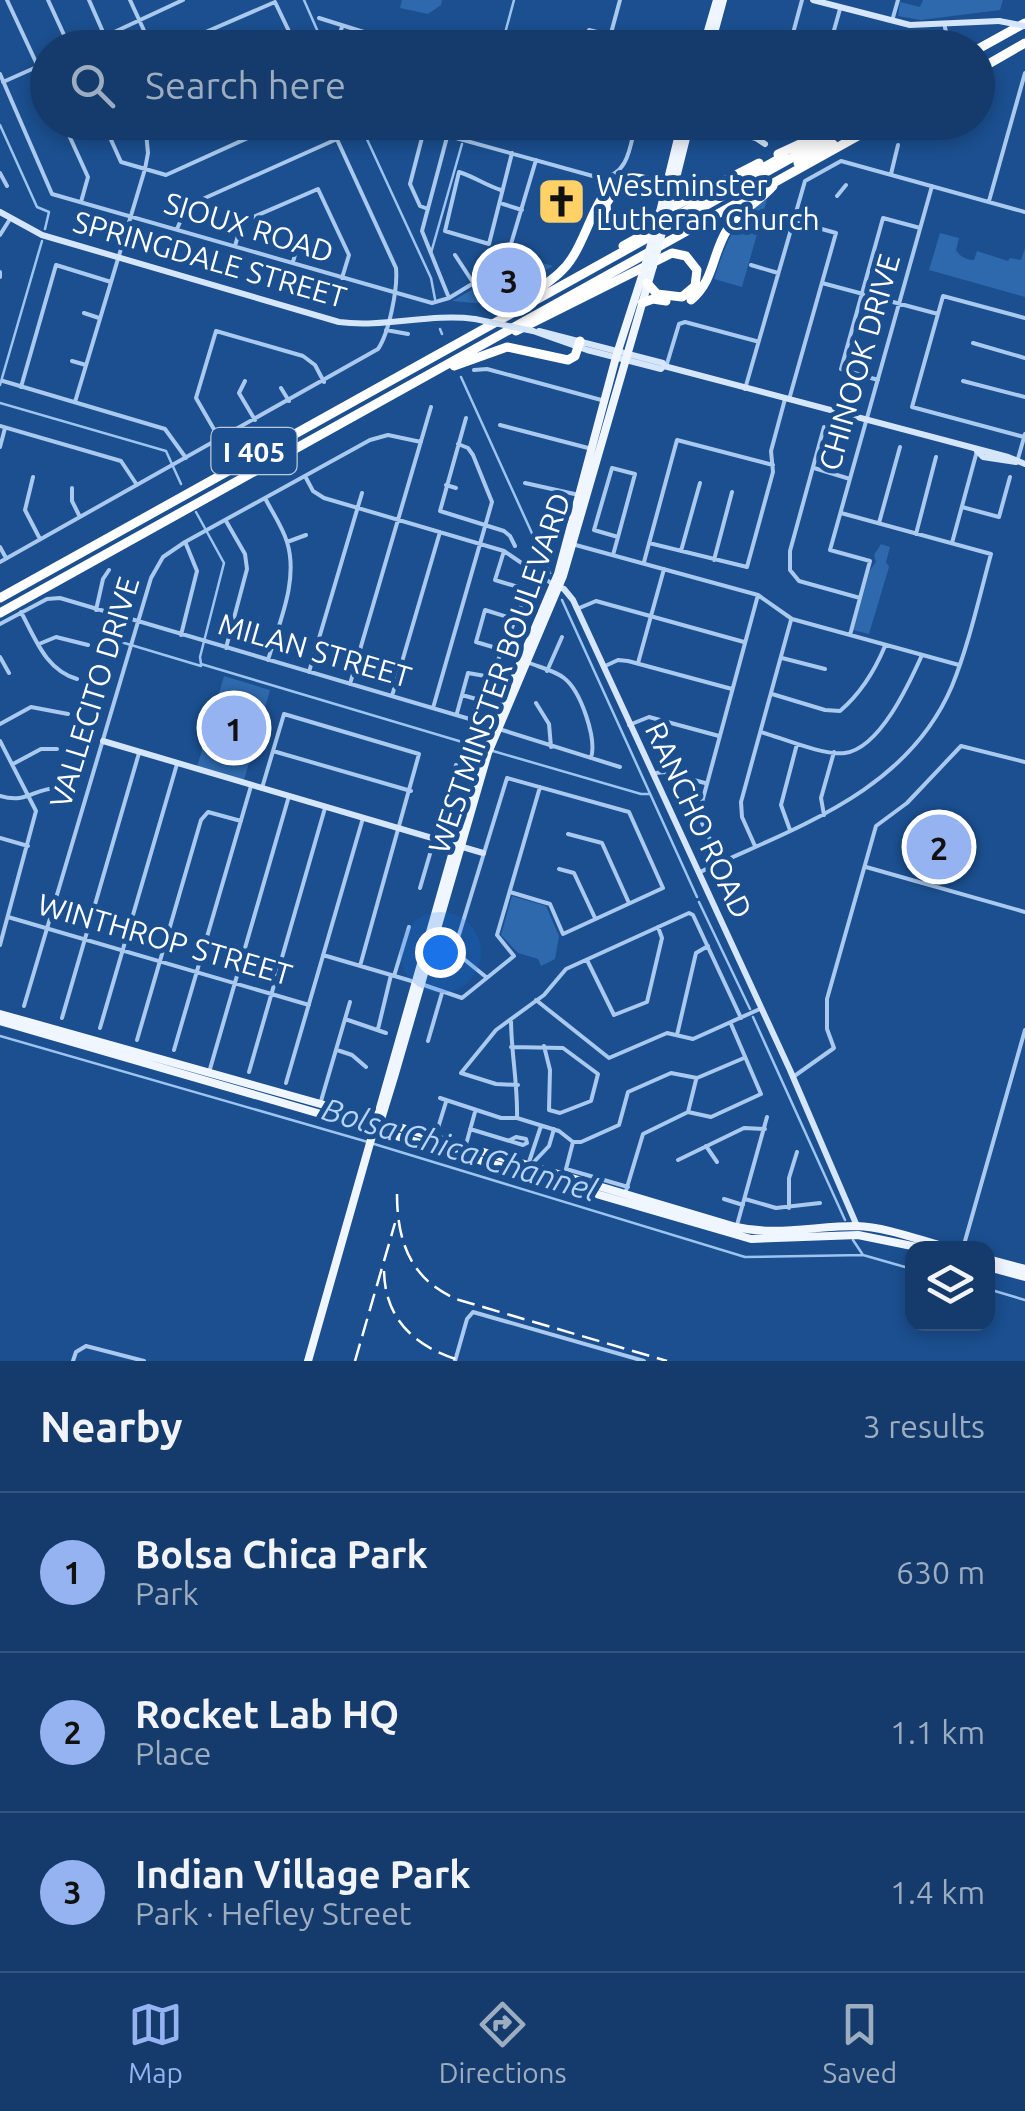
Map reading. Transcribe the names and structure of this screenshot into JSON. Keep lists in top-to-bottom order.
{
  "streets": {
    "highway": ["I 405"],
    "main road": ["WESTMINSTER BOULEVARD"],
    "street": [
      "SIOUX ROAD",
      "SPRINGDALE STREET",
      "CHINOOK DRIVE",
      "MILAN STREET",
      "VALLECITO DRIVE",
      "RANCHO ROAD",
      "WINTHROP STREET"
    ]
  },
  "crossings": [
    ["SPRINGDALE STREET", "CHINOOK DRIVE"],
    ["SPRINGDALE STREET", "WESTMINSTER BOULEVARD"],
    ["MILAN STREET", "WESTMINSTER BOULEVARD"],
    ["MILAN STREET", "VALLECITO DRIVE"],
    ["WESTMINSTER BOULEVARD", "RANCHO ROAD"],
    ["VALLECITO DRIVE", "WINTHROP STREET"]
  ],
  "water": ["Bolsa Chica Channel"],
  "places": {
    "church": ["Westminster Lutheran Church"]
  },
  "page": {
    "search": "Search here",
    "pins": ["3", "1", "2"],
    "heading": ["Nearby", "3 results"],
    "list": [
      {
        "mark": "1",
        "name": "Bolsa Chica Park",
        "note": "Park",
        "value": "630 m"
      },
      {
        "mark": "2",
        "name": "Rocket Lab HQ",
        "note": "Place",
        "value": "1.1 km"
      },
      {
        "mark": "3",
        "name": "Indian Village Park",
        "note": "Park · Hefley Street",
        "value": "1.4 km"
      }
    ],
    "nav": ["Map", "Directions", "Saved"]
  }
}
